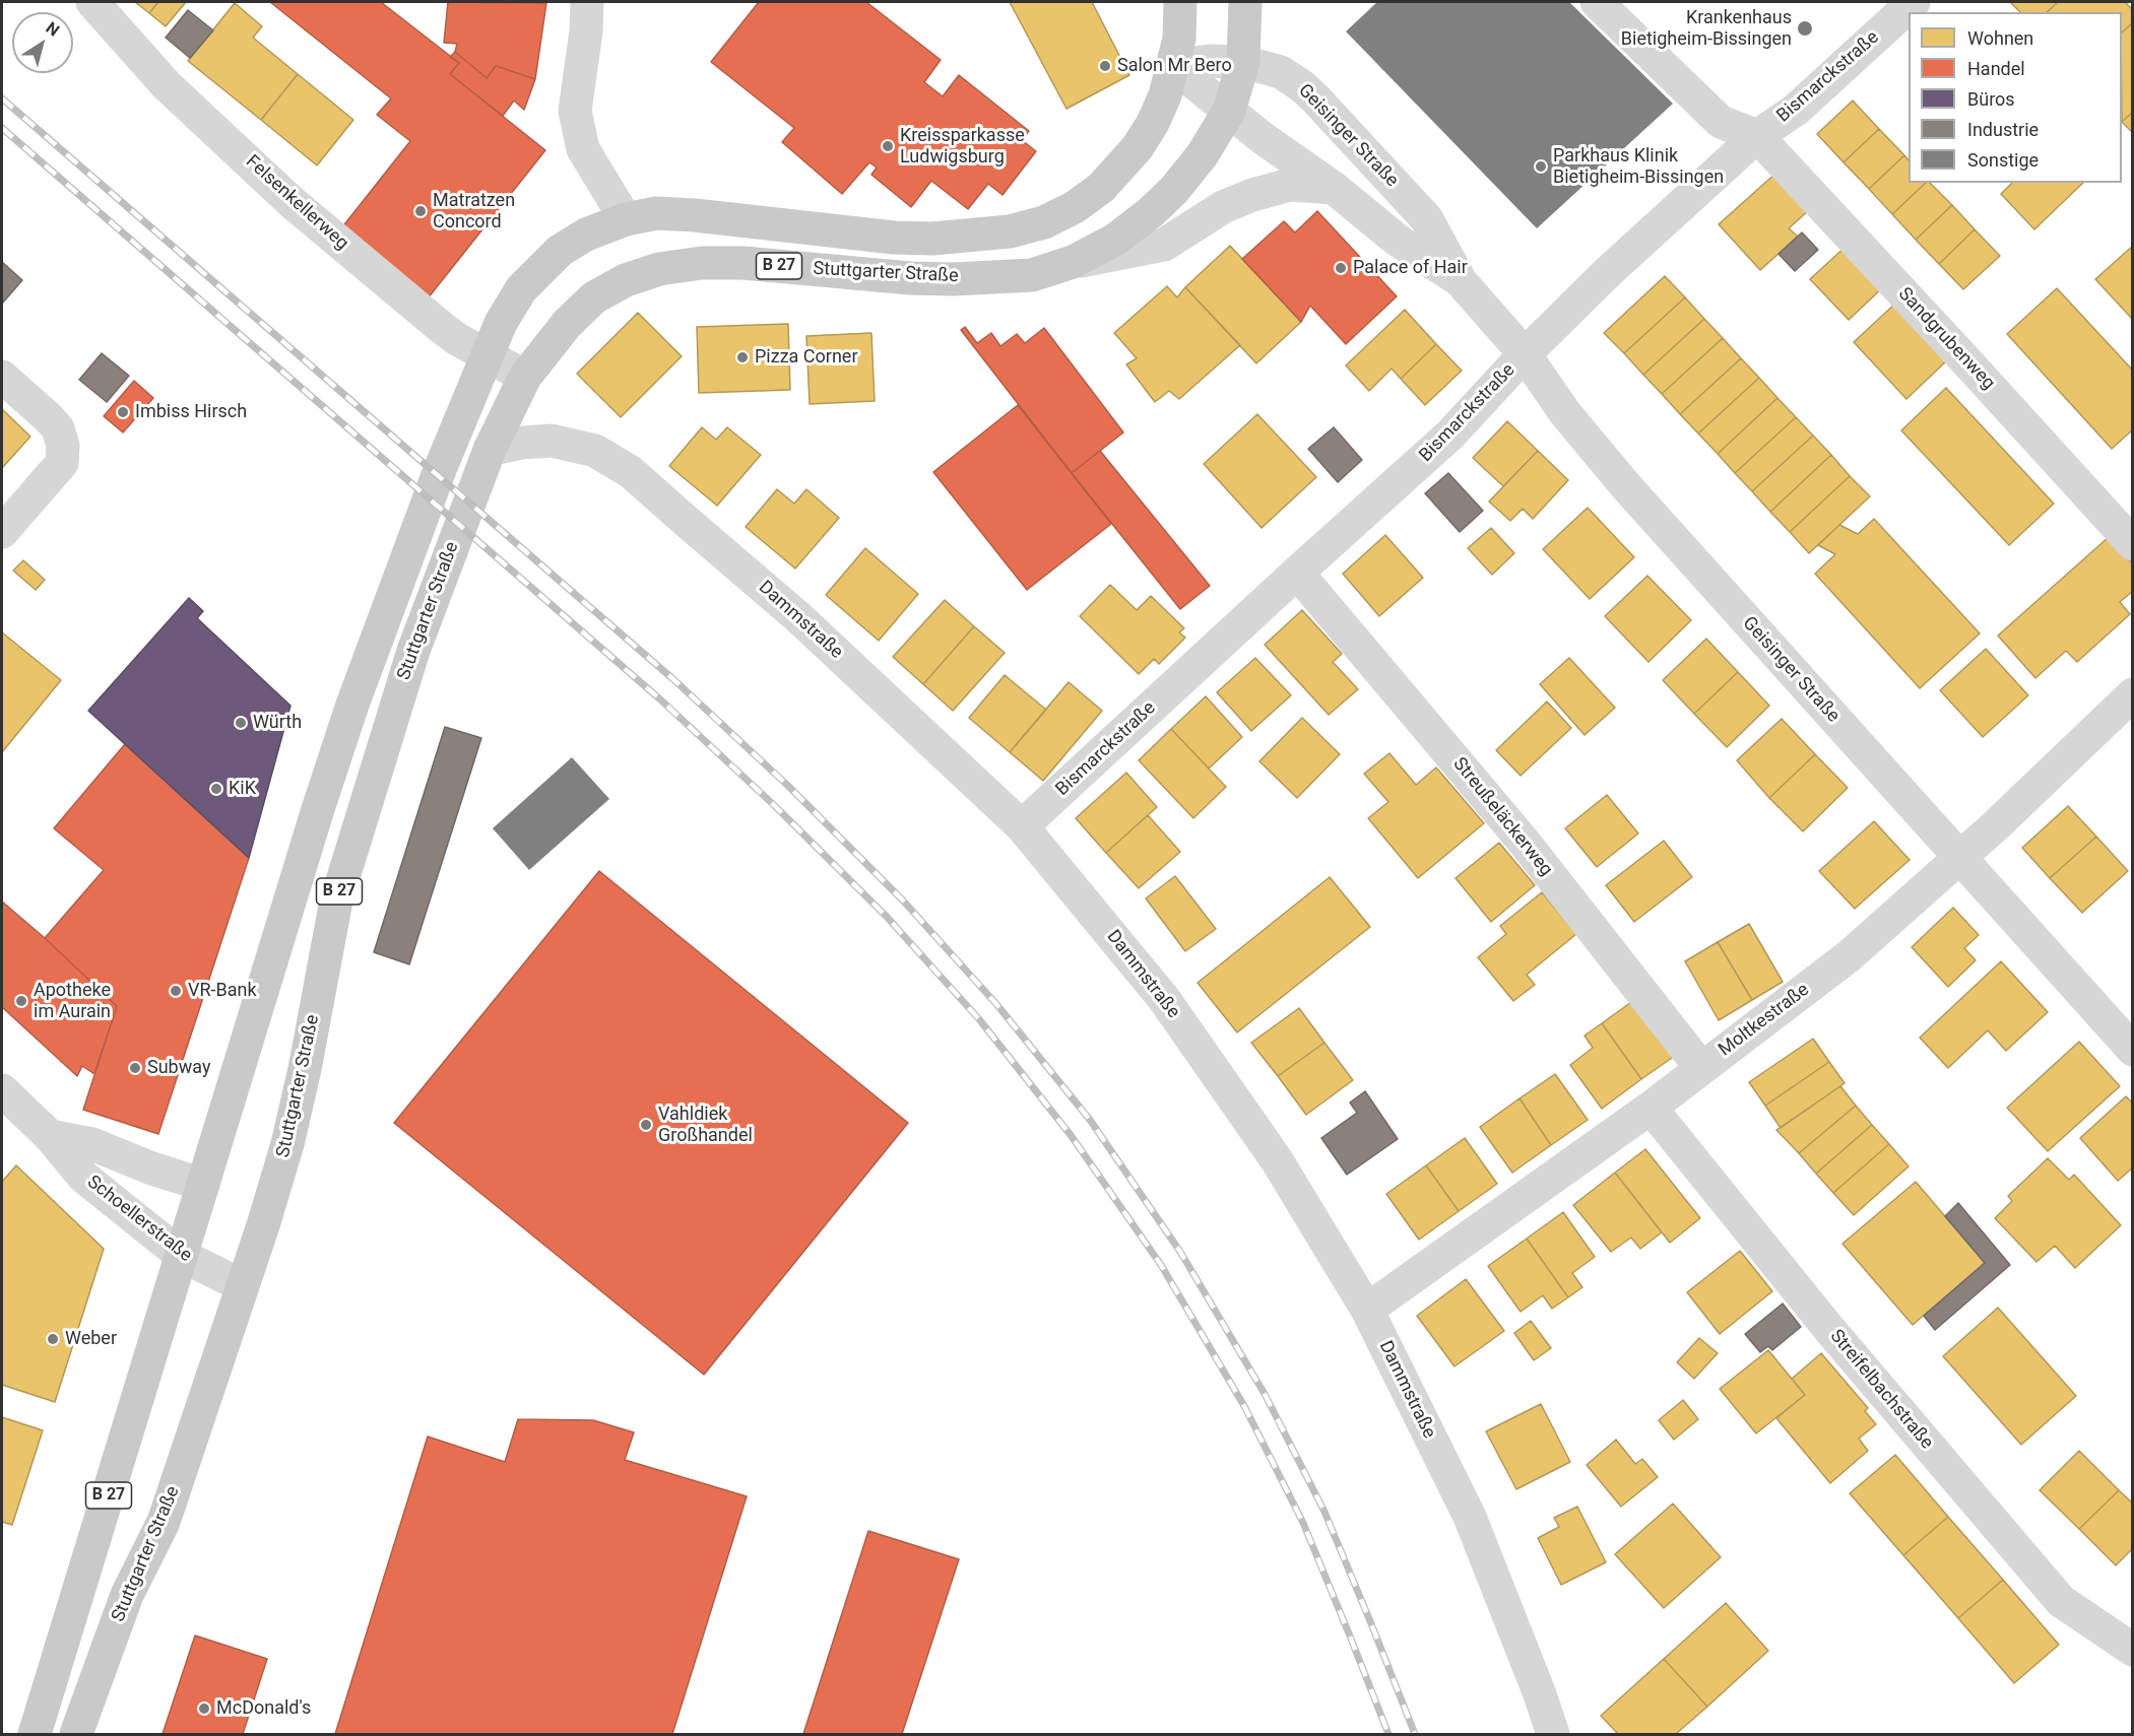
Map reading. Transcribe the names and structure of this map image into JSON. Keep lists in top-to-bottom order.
{
  "streets": {
    "main road": ["B 27", "Stuttgarter Straße"],
    "street": [
      "Bismarckstraße",
      "Geisinger Straße",
      "Felsenkellerweg",
      "Sandgrubenweg",
      "Dammstraße",
      "Streußeläckerweg",
      "Moltkestraße",
      "Schoellerstraße",
      "Streifelbachstraße"
    ]
  },
  "crossings": [
    ["Bismarckstraße", "Geisinger Straße"],
    ["Bismarckstraße", "Sandgrubenweg"],
    ["Bismarckstraße", "Dammstraße"],
    ["Bismarckstraße", "Streußeläckerweg"],
    ["Geisinger Straße", "Stuttgarter Straße"],
    ["Geisinger Straße", "Moltkestraße"],
    ["Felsenkellerweg", "Stuttgarter Straße"],
    ["Stuttgarter Straße", "Dammstraße"],
    ["Stuttgarter Straße", "Schoellerstraße"],
    ["Dammstraße", "Moltkestraße"],
    ["Streußeläckerweg", "Moltkestraße"],
    ["Moltkestraße", "Streifelbachstraße"]
  ],
  "places": [
    "Krankenhaus Bietigheim-Bissingen",
    "Salon Mr Bero",
    "Kreissparkasse Ludwigsburg",
    "Parkhaus Klinik Bietigheim-Bissingen",
    "Matratzen Concord",
    "Palace of Hair",
    "Pizza Corner",
    "Imbiss Hirsch",
    "Würth",
    "KiK",
    "VR-Bank",
    "Apotheke im Aurain",
    "Subway",
    "Vahldiek Großhandel",
    "Weber",
    "McDonald's"
  ],
  "legend": [
    "Wohnen",
    "Handel",
    "Büros",
    "Industrie",
    "Sonstige"
  ],
  "north": "top right"
}
